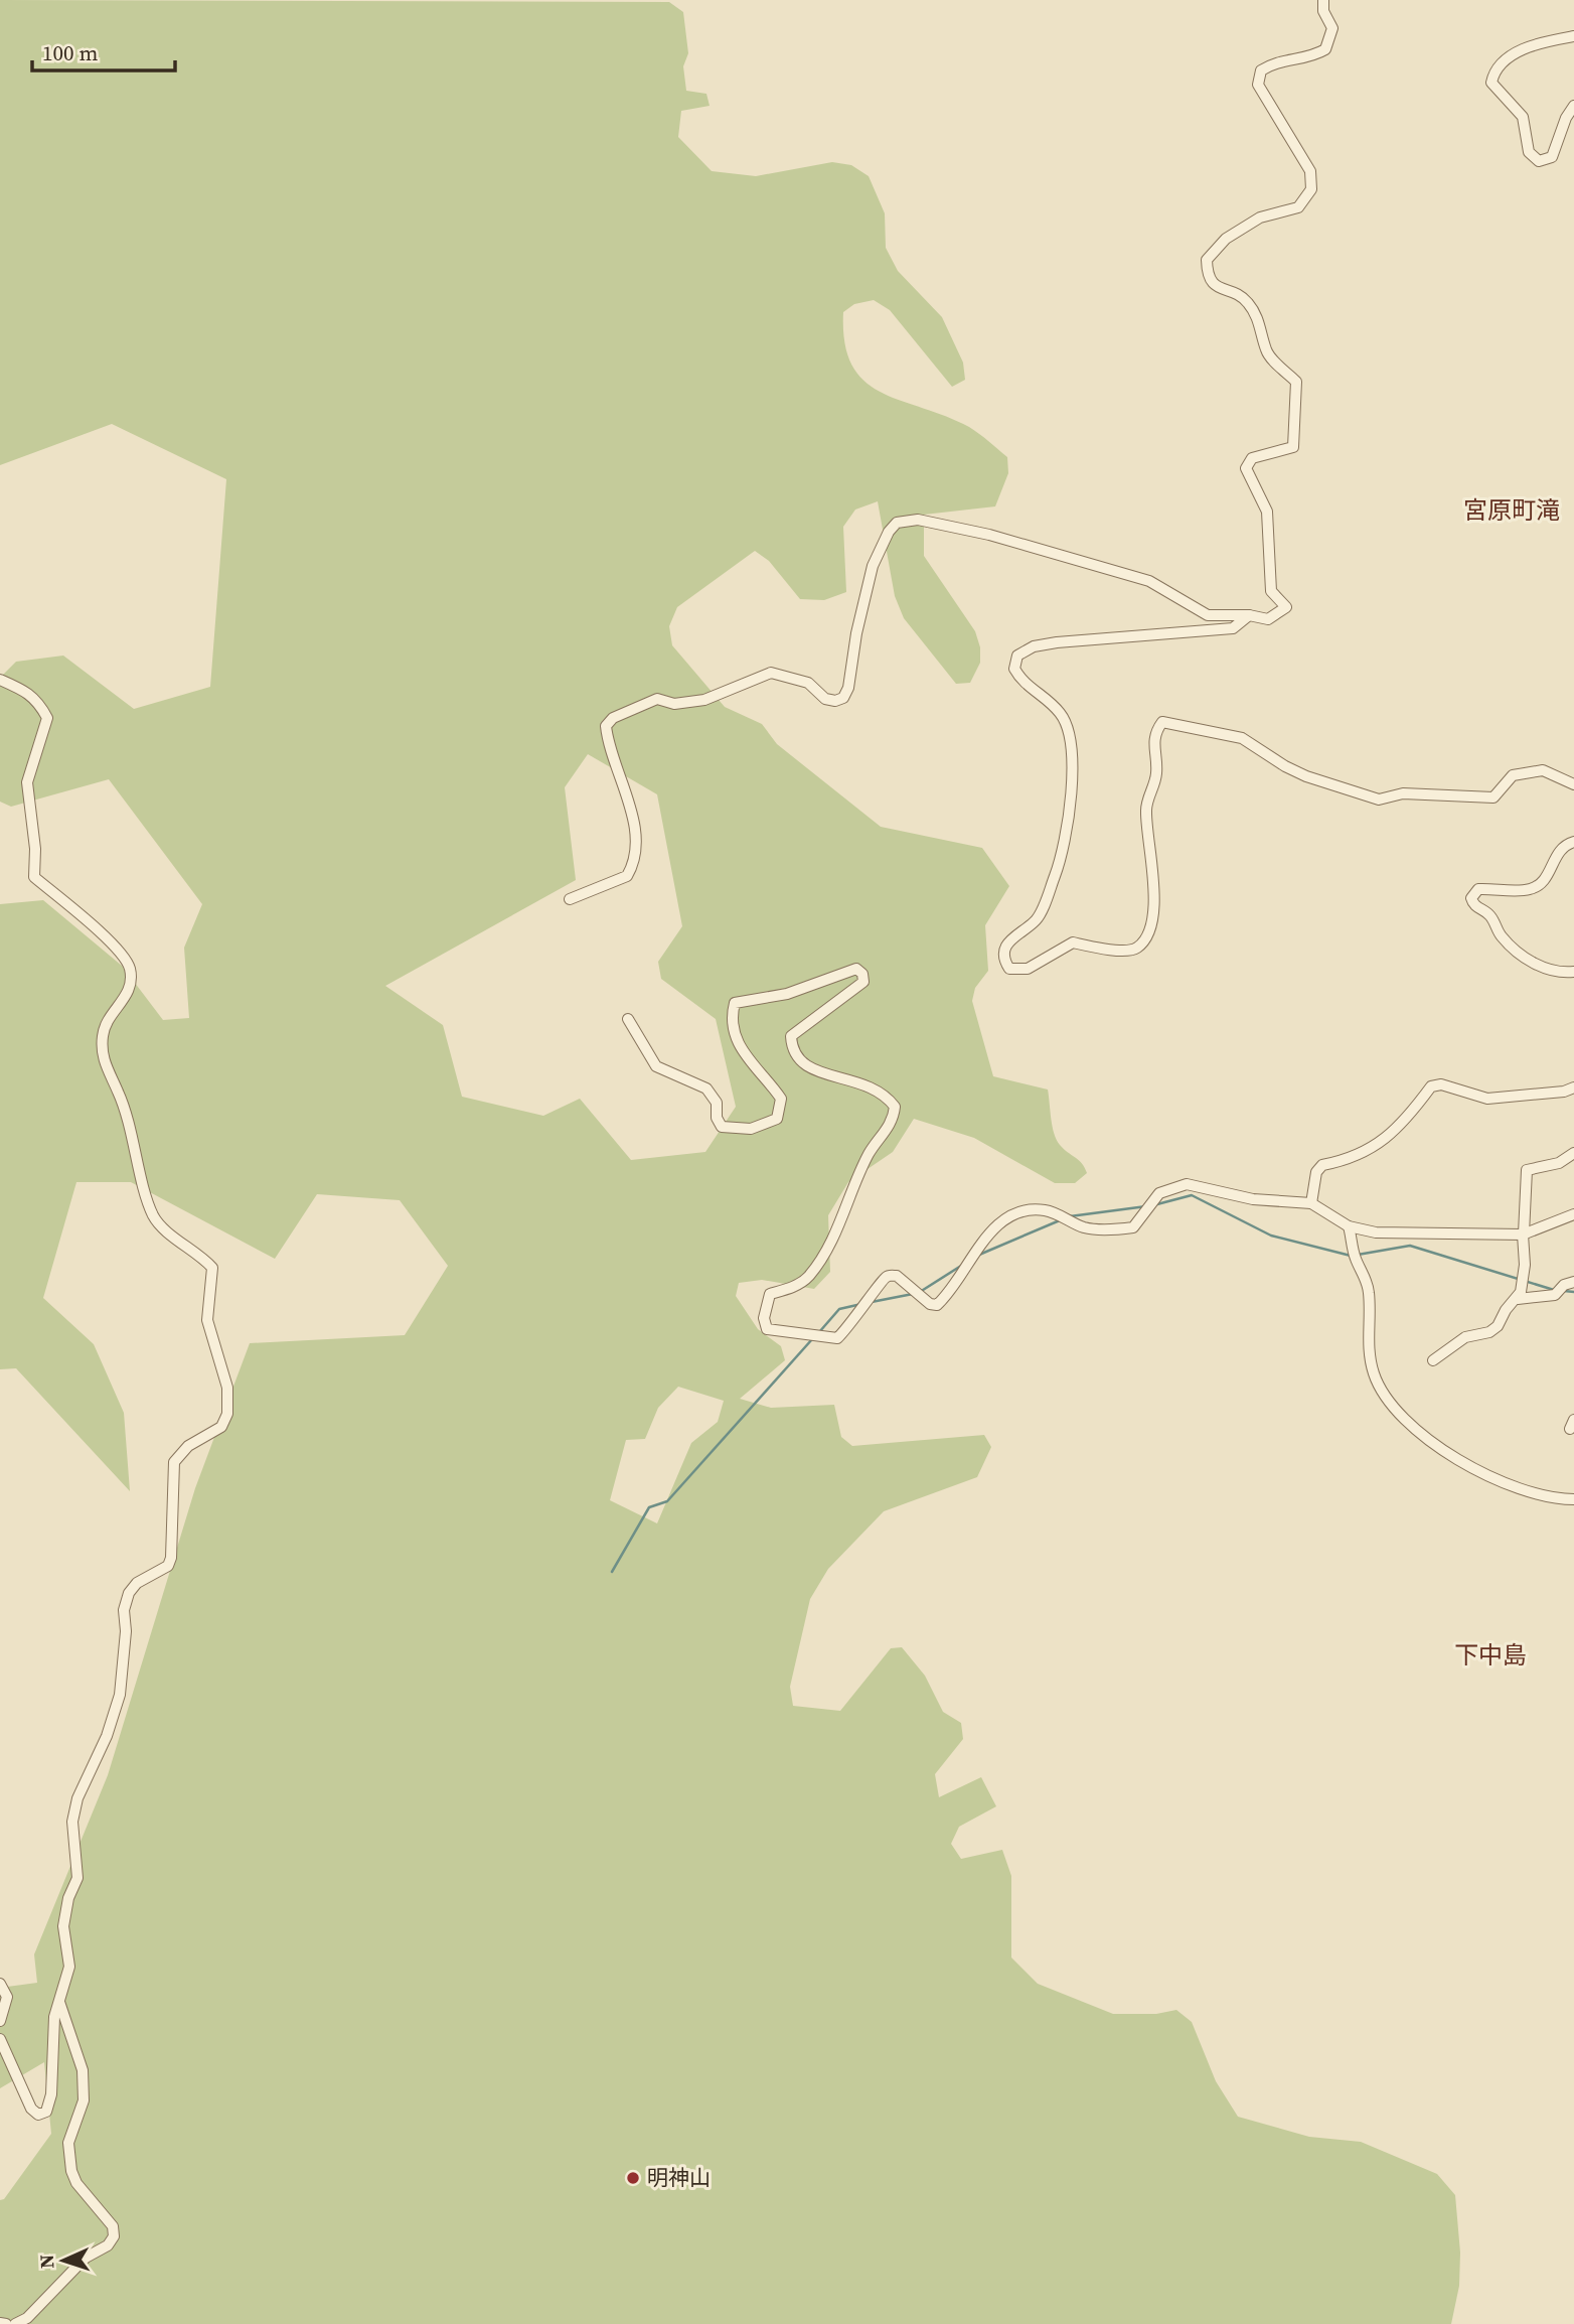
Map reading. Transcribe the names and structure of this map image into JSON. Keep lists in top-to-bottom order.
{
  "districts": ["宮原町滝", "下中島"],
  "places": ["明神山"],
  "scale_bar": "100 m",
  "north": "left"
}
